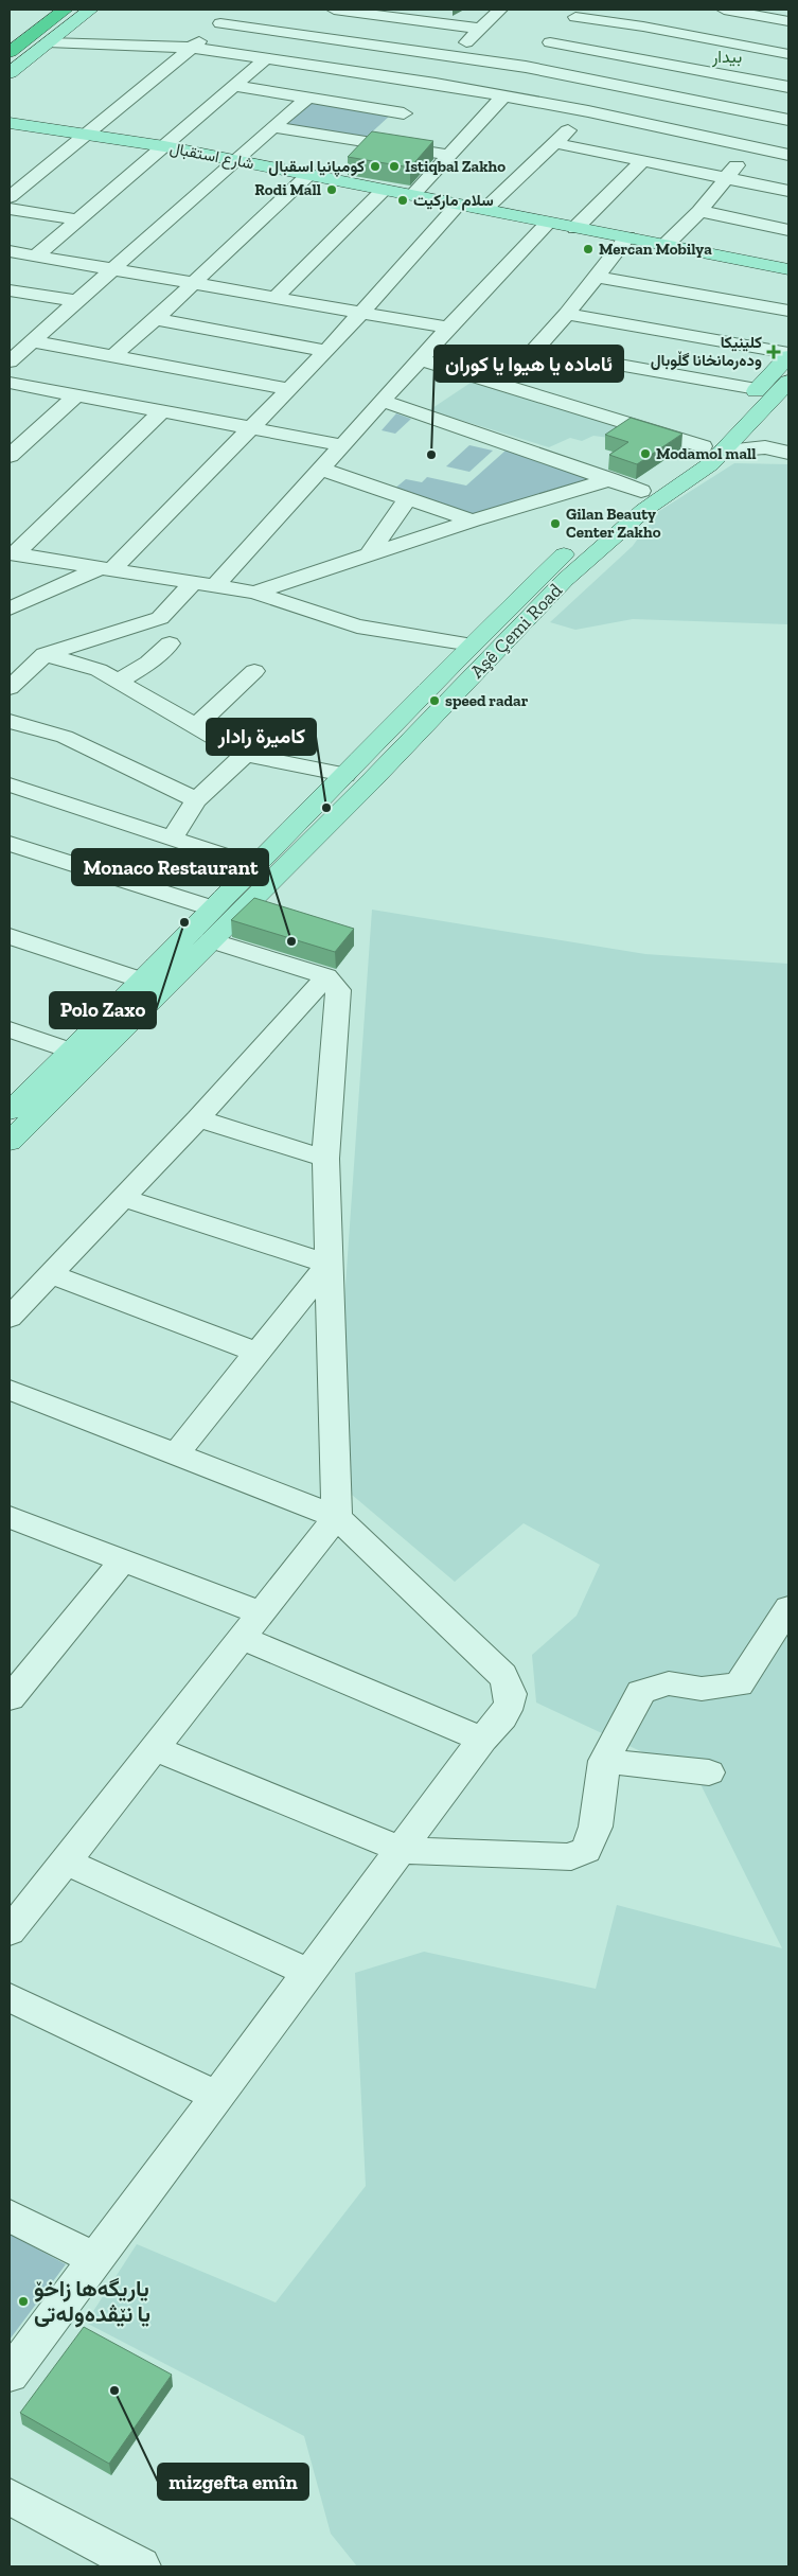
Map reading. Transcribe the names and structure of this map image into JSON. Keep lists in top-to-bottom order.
{
  "streets": {
    "main road": ["شارع استقبال", "Aşê Çemi Road"]
  },
  "districts": ["بيدار"],
  "places": {
    "other": [
      "كومپانیا اسقبال",
      "Istiqbal Zakho",
      "Rodi Mall",
      "سلام ماركيت",
      "Mercan Mobilya",
      "Modamol mall",
      "ئاماده یا هیوا یا کوران",
      "Gilan Beauty Center Zakho",
      "speed radar",
      "كاميرة رادار",
      "Polo Zaxo",
      "Monaco Restaurant",
      "یاریگه‌ها زاخۆ یا نێڤده‌وله‌تی",
      "mizgefta emîn"
    ],
    "health": ["کلینیکا ودەرمانخانا گڵوبال"]
  }
}
